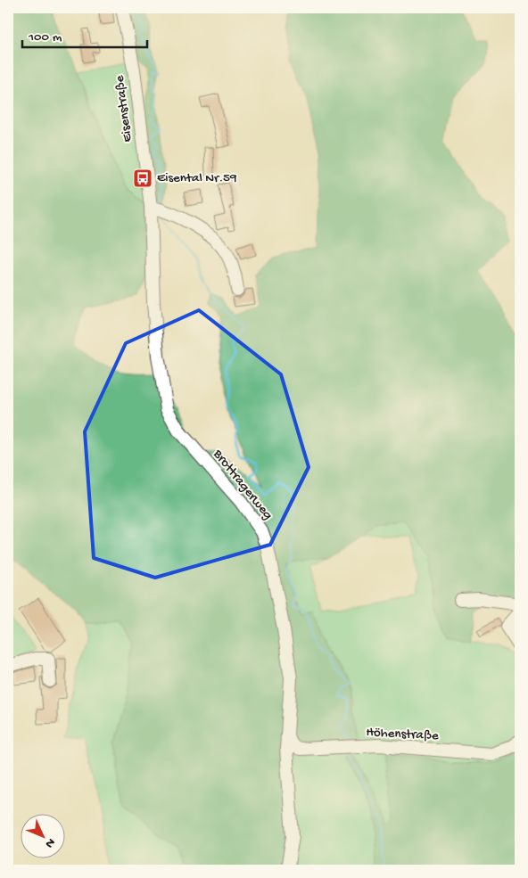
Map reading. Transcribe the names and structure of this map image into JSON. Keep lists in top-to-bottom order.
{
  "streets": {
    "street": ["Eisenstraße", "Brottragerweg", "Höhenstraße"]
  },
  "crossings": [
    ["Eisenstraße", "Brottragerweg"],
    ["Brottragerweg", "Höhenstraße"]
  ],
  "places": {
    "bus stop": ["Eisental Nr.59"]
  },
  "scale_bar": "100 m",
  "north": "bottom right"
}
